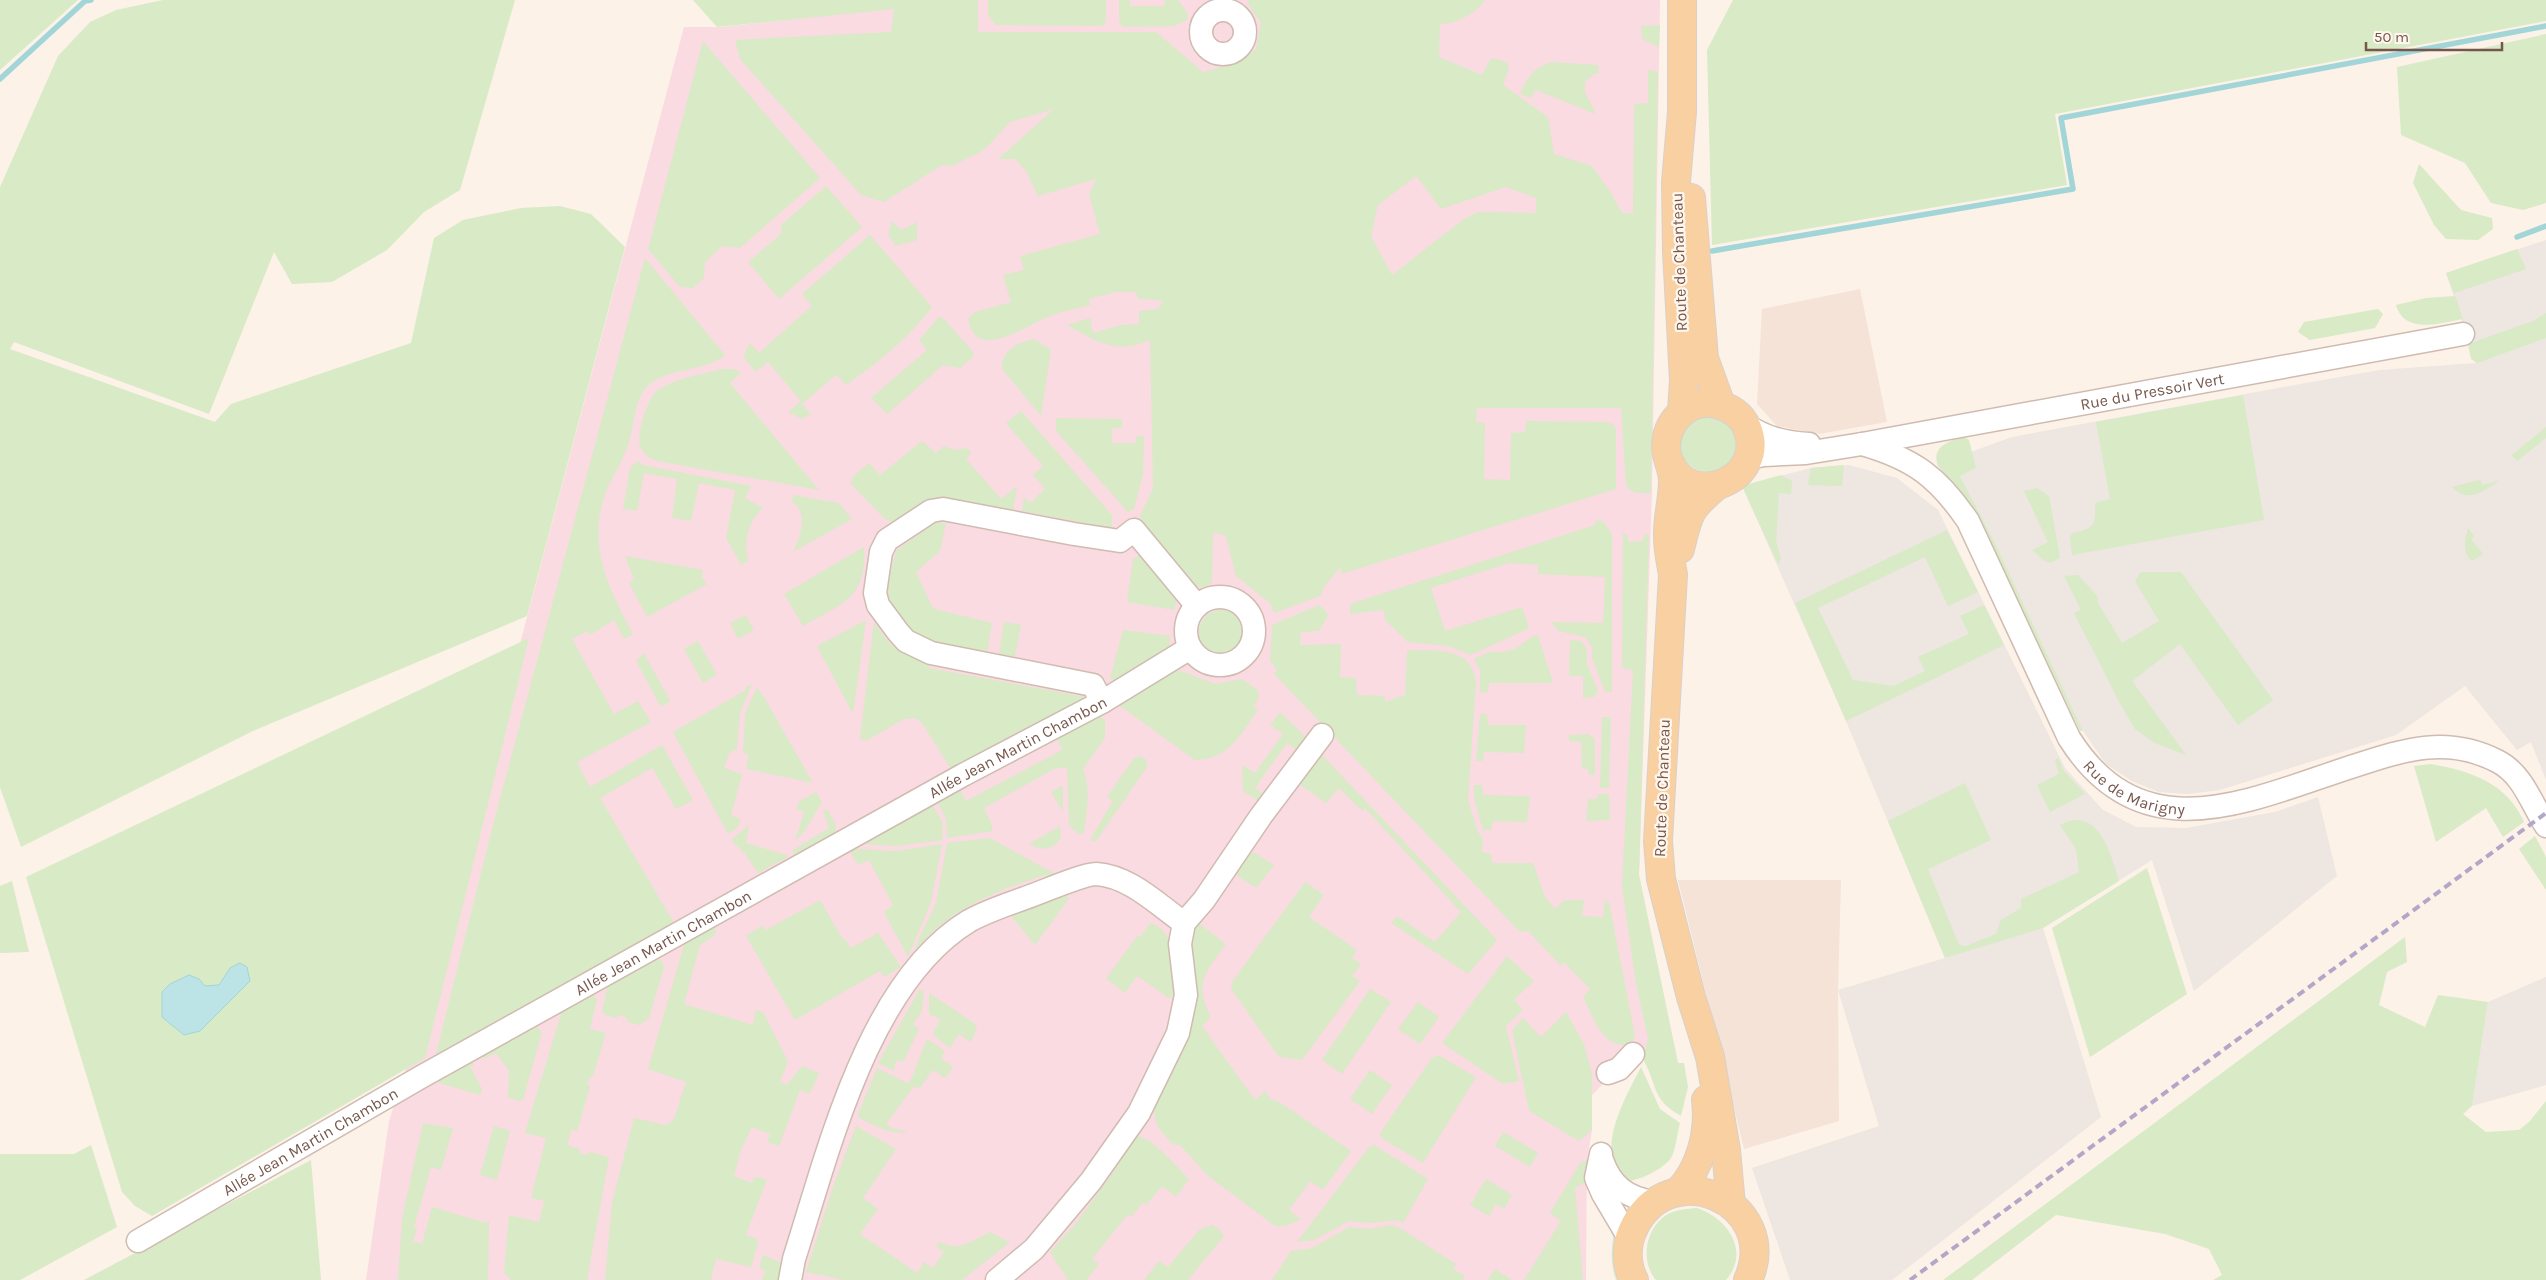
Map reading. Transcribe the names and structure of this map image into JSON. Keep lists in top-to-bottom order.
{
  "streets": {
    "main road": ["Route de Chanteau"],
    "street": ["Rue du Pressoir Vert", "Allée Jean Martin Chambon", "Rue de Marigny"]
  },
  "crossings": [
    ["Route de Chanteau", "Rue du Pressoir Vert"],
    ["Rue du Pressoir Vert", "Rue de Marigny"]
  ],
  "scale_bar": "50 m"
}
